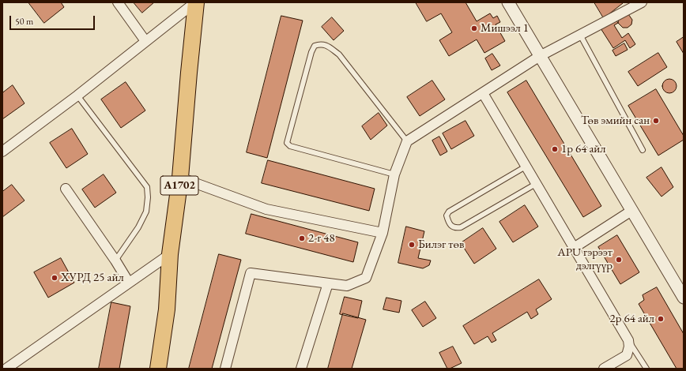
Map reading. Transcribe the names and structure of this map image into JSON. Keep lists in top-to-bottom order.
{
  "streets": {
    "highway": ["A1702"]
  },
  "places": [
    "Мишээл 1",
    "Төв эмийн сан",
    "1р 64 айл",
    "2-r 48",
    "Билэг төв",
    "APU гэрээт дэлгүүр",
    "ХУРД 25 айл",
    "2р 64 айл"
  ],
  "scale_bar": "50 m"
}
